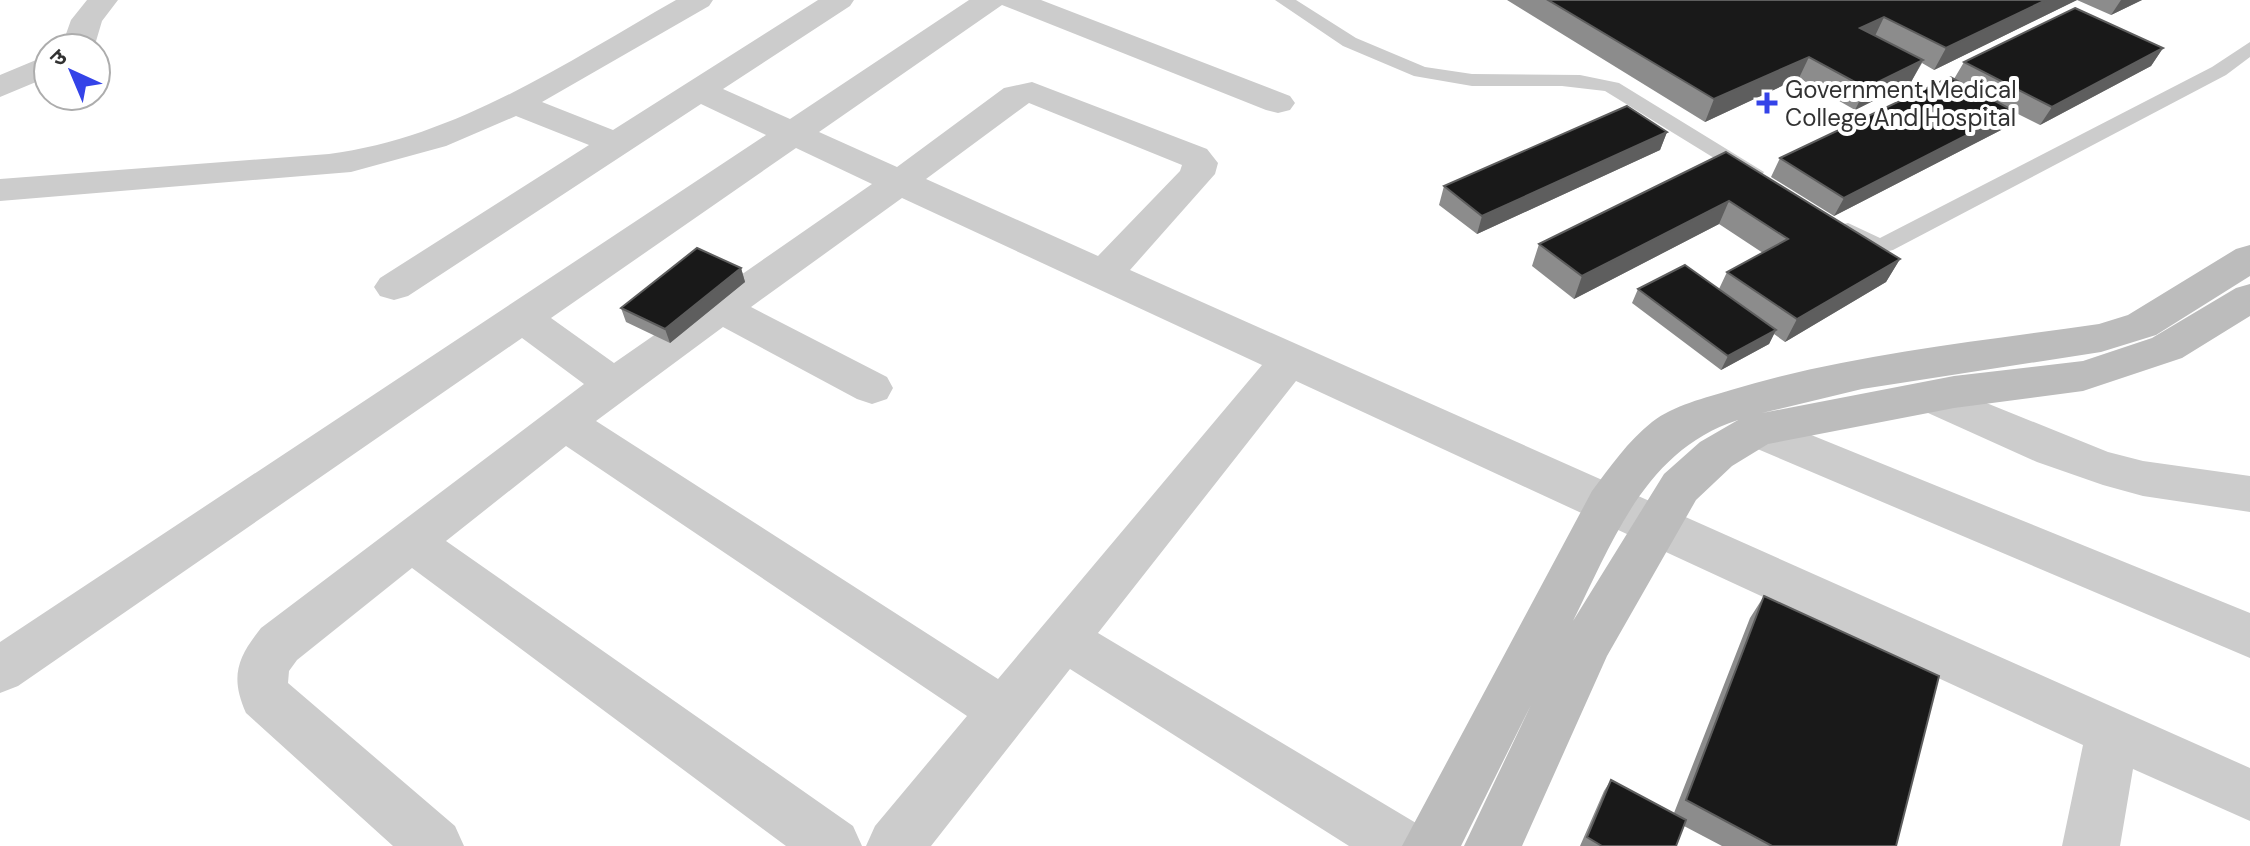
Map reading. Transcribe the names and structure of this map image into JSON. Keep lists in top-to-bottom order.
{
  "places": {
    "health": ["Government Medical College And Hospital"]
  },
  "north": "top left"
}
